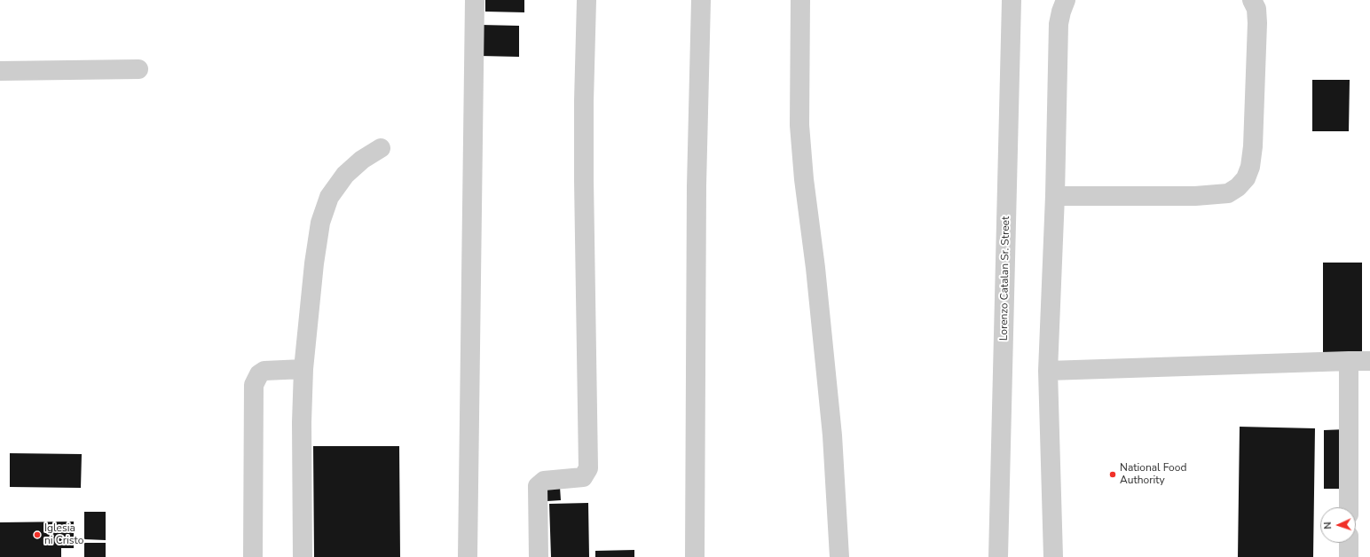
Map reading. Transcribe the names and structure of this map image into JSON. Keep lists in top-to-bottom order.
{
  "streets": {
    "street": ["Lorenzo Catalan Sr. Street"]
  },
  "places": ["National Food Authority", "Iglesia ni Cristo"],
  "north": "left"
}
